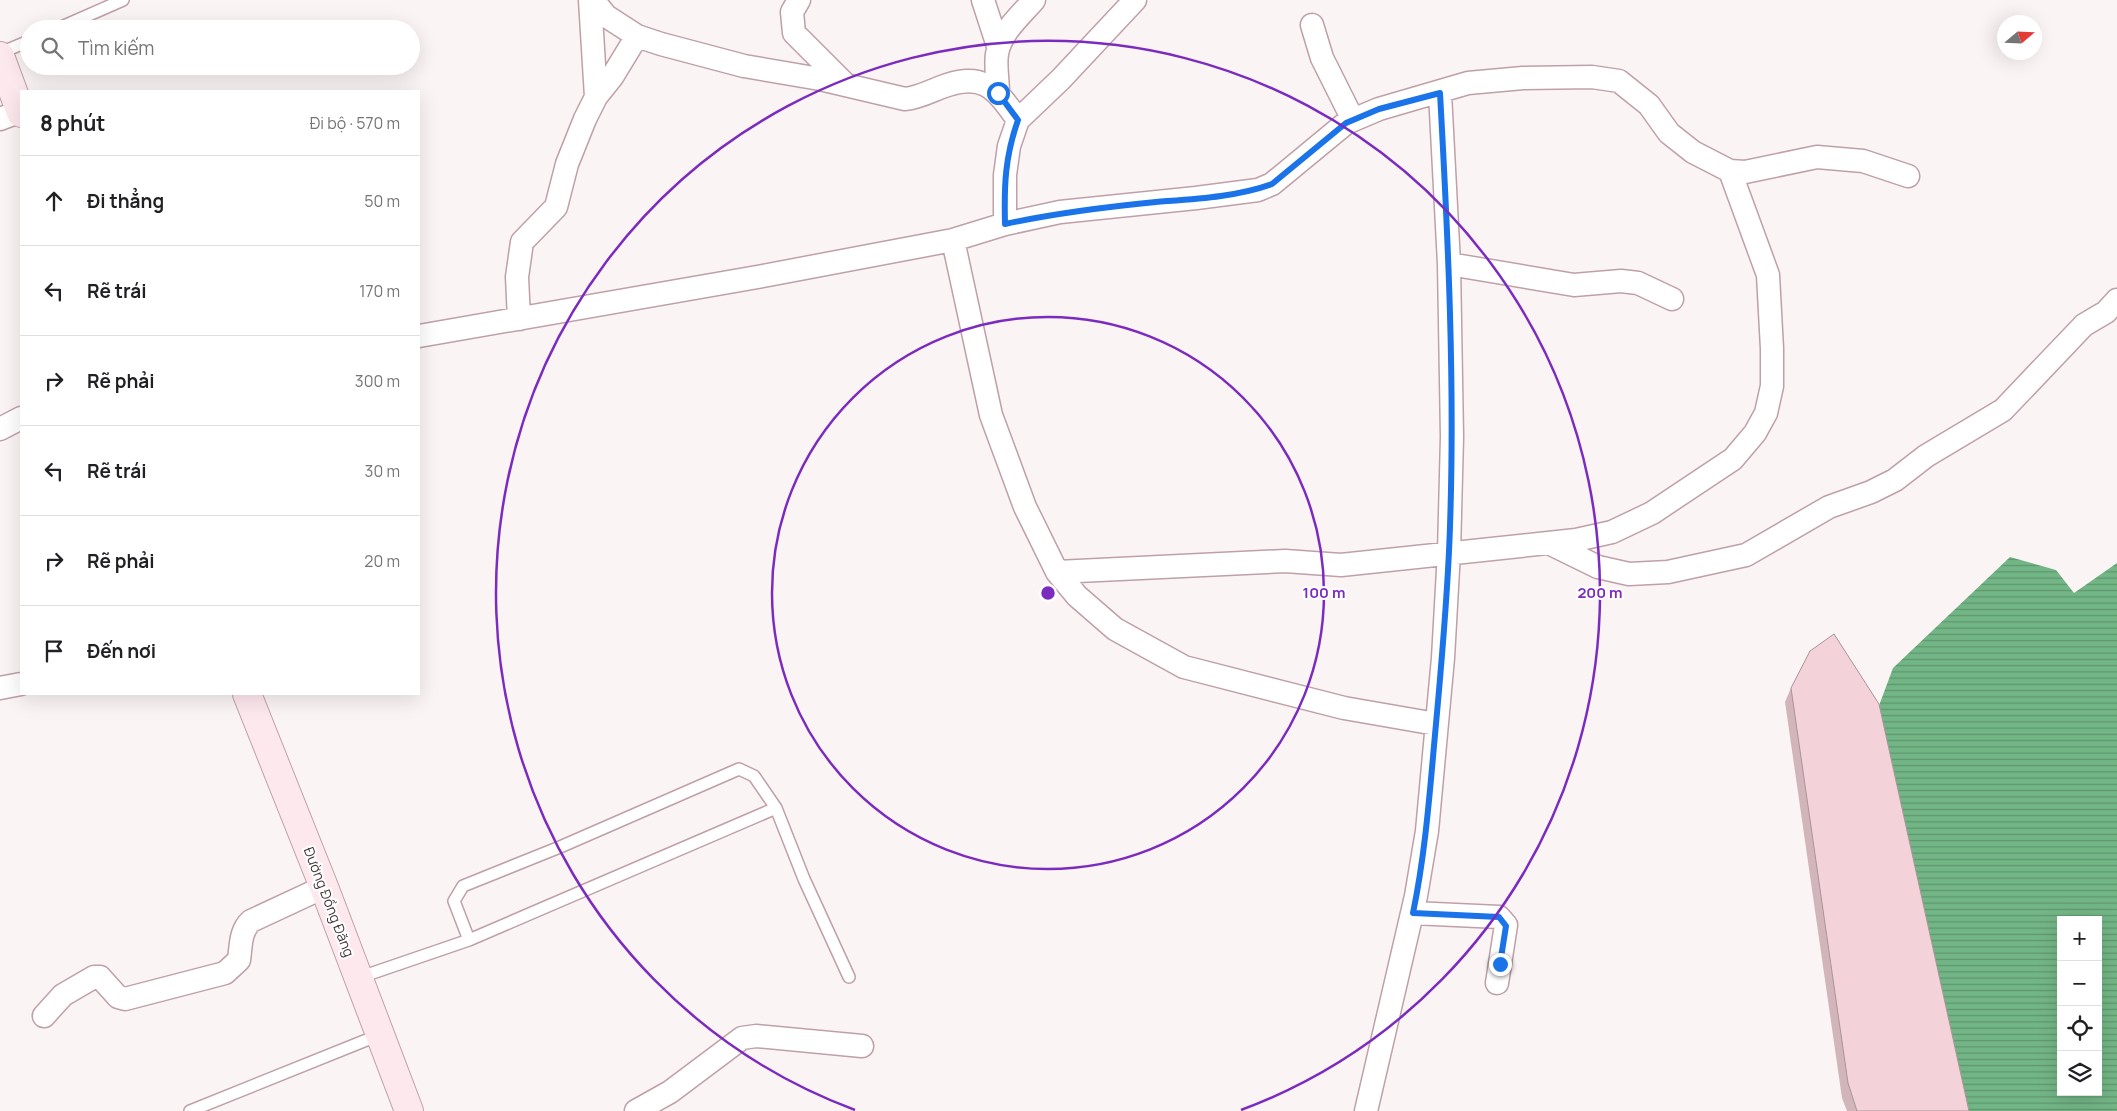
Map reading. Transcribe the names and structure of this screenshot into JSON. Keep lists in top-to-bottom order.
{
  "streets": {
    "main road": ["Đường Đồng Đăng"]
  },
  "north": "right",
  "page": {
    "search": "Tìm kiếm",
    "heading": ["8 phút", "Đi bộ · 570 m"],
    "list": [
      ["Đi thẳng", "50 m"],
      ["Rẽ trái", "170 m"],
      ["Rẽ phải", "300 m"],
      ["Rẽ trái", "30 m"],
      ["Rẽ phải", "20 m"],
      "Đến nơi"
    ],
    "map_buttons": ["+", "−"]
  },
  "rings": ["100 m", "200 m"]
}
